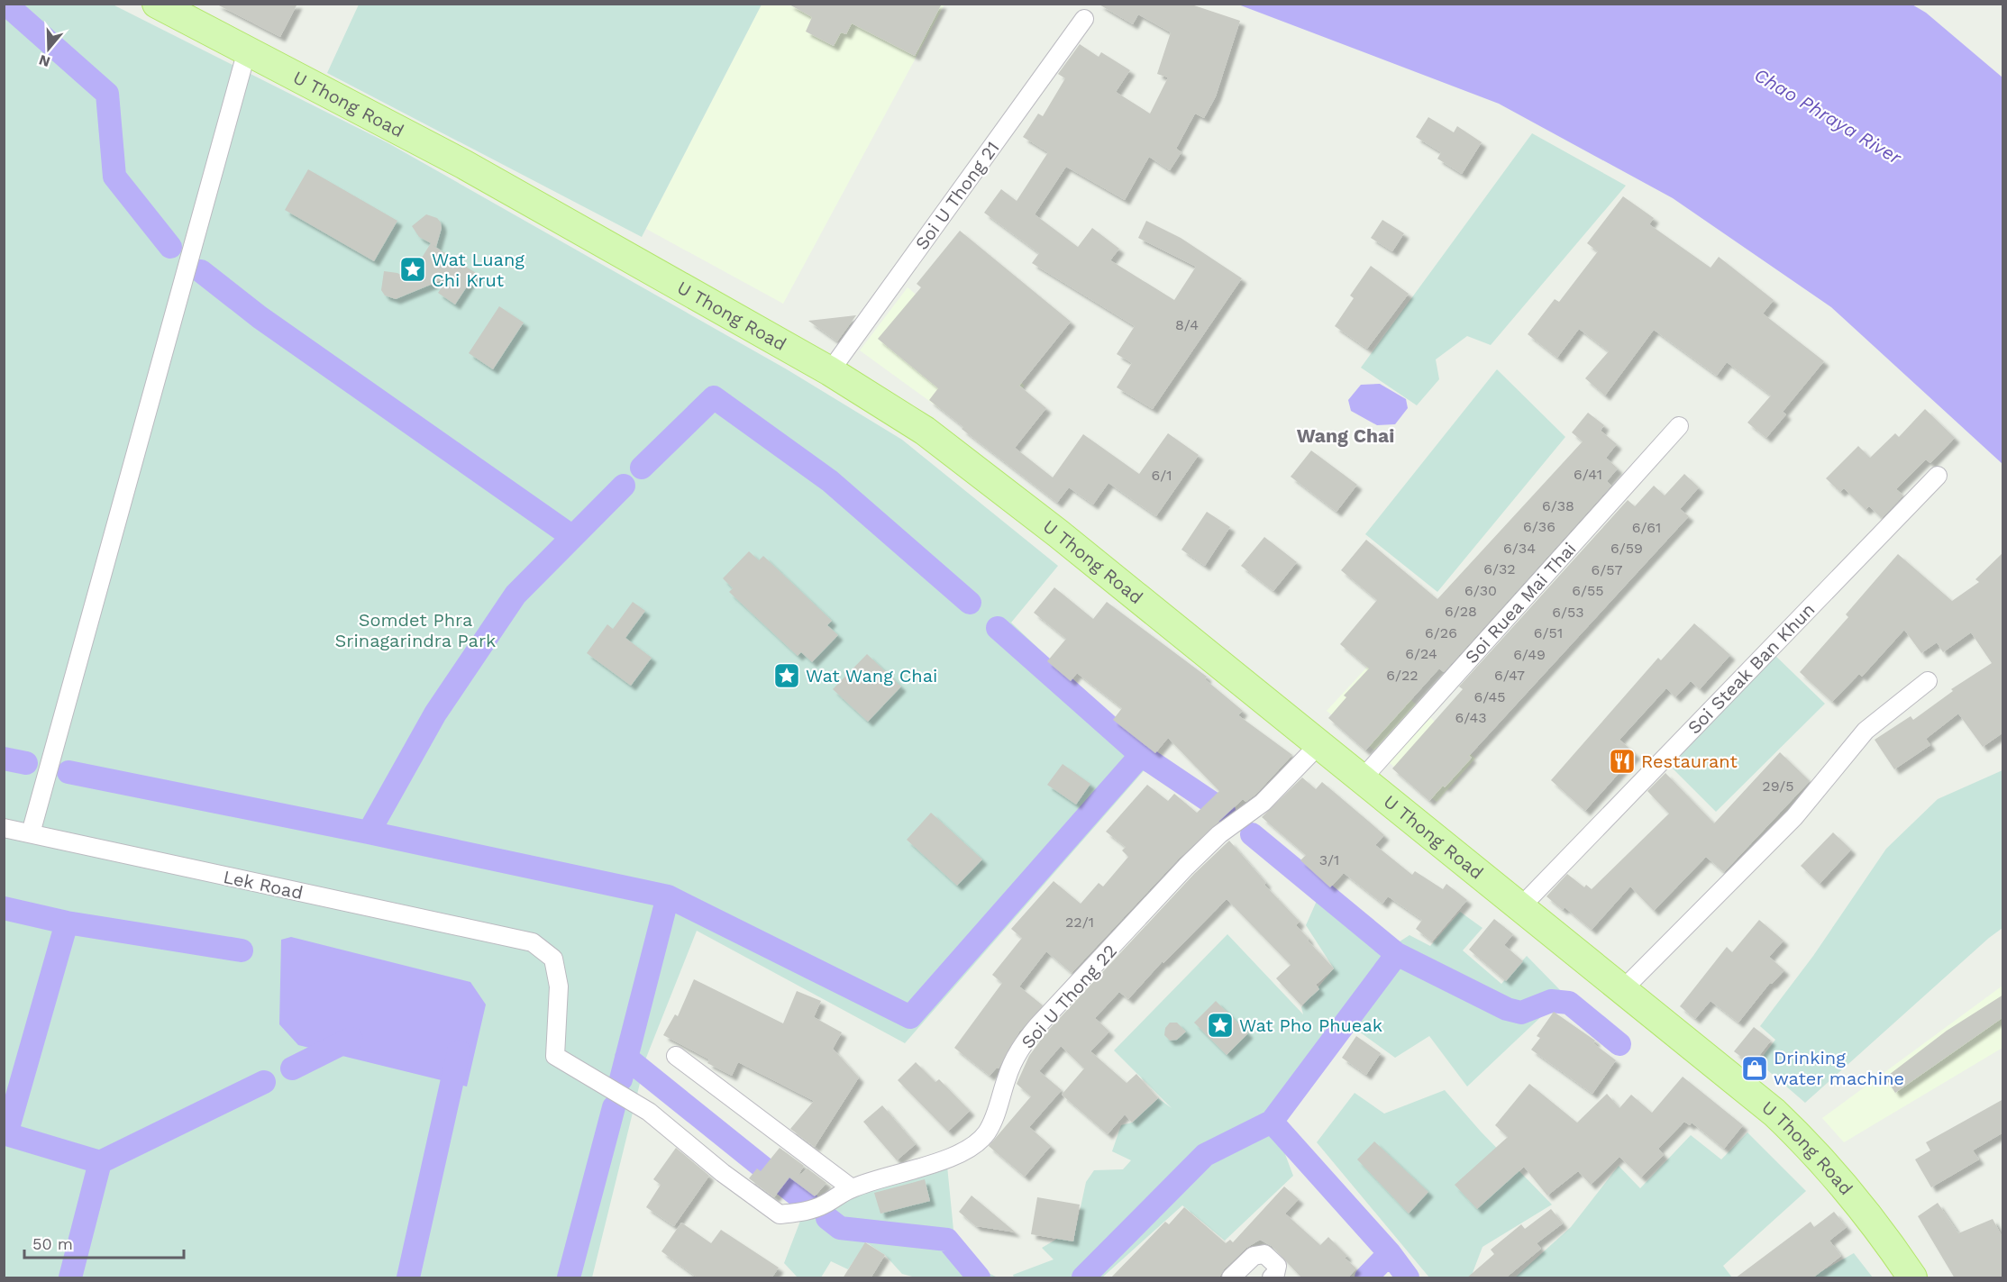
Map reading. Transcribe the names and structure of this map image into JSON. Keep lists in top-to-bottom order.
{
  "streets": {
    "main road": ["U Thong Road"],
    "street": [
      "Soi U Thong 21",
      "Soi Ruea Mai Thai",
      "Soi Steak Ban Khun",
      "Lek Road",
      "Soi U Thong 22"
    ]
  },
  "crossings": [
    ["U Thong Road", "Soi U Thong 21"],
    ["U Thong Road", "Soi Ruea Mai Thai"],
    ["U Thong Road", "Soi Steak Ban Khun"],
    ["U Thong Road", "Soi U Thong 22"],
    ["Lek Road", "Soi U Thong 22"]
  ],
  "districts": ["Wang Chai"],
  "water": ["Chao Phraya River"],
  "parks": ["Somdet Phra Srinagarindra Park"],
  "places": {
    "place": ["Wat Luang Chi Krut", "Wat Wang Chai", "Wat Pho Phueak"],
    "restaurant": ["Restaurant"],
    "shop": ["Drinking water machine"]
  },
  "house_numbers": [
    "8/4",
    "6/41",
    "6/1",
    "6/38",
    "6/36",
    "6/61",
    "6/34",
    "6/59",
    "6/32",
    "6/57",
    "6/30",
    "6/55",
    "6/28",
    "6/53",
    "6/26",
    "6/51",
    "6/24",
    "6/49",
    "6/22",
    "6/47",
    "6/45",
    "6/43",
    "29/5",
    "3/1",
    "22/1"
  ],
  "scale_bar": "50 m",
  "north": "bottom"
}
